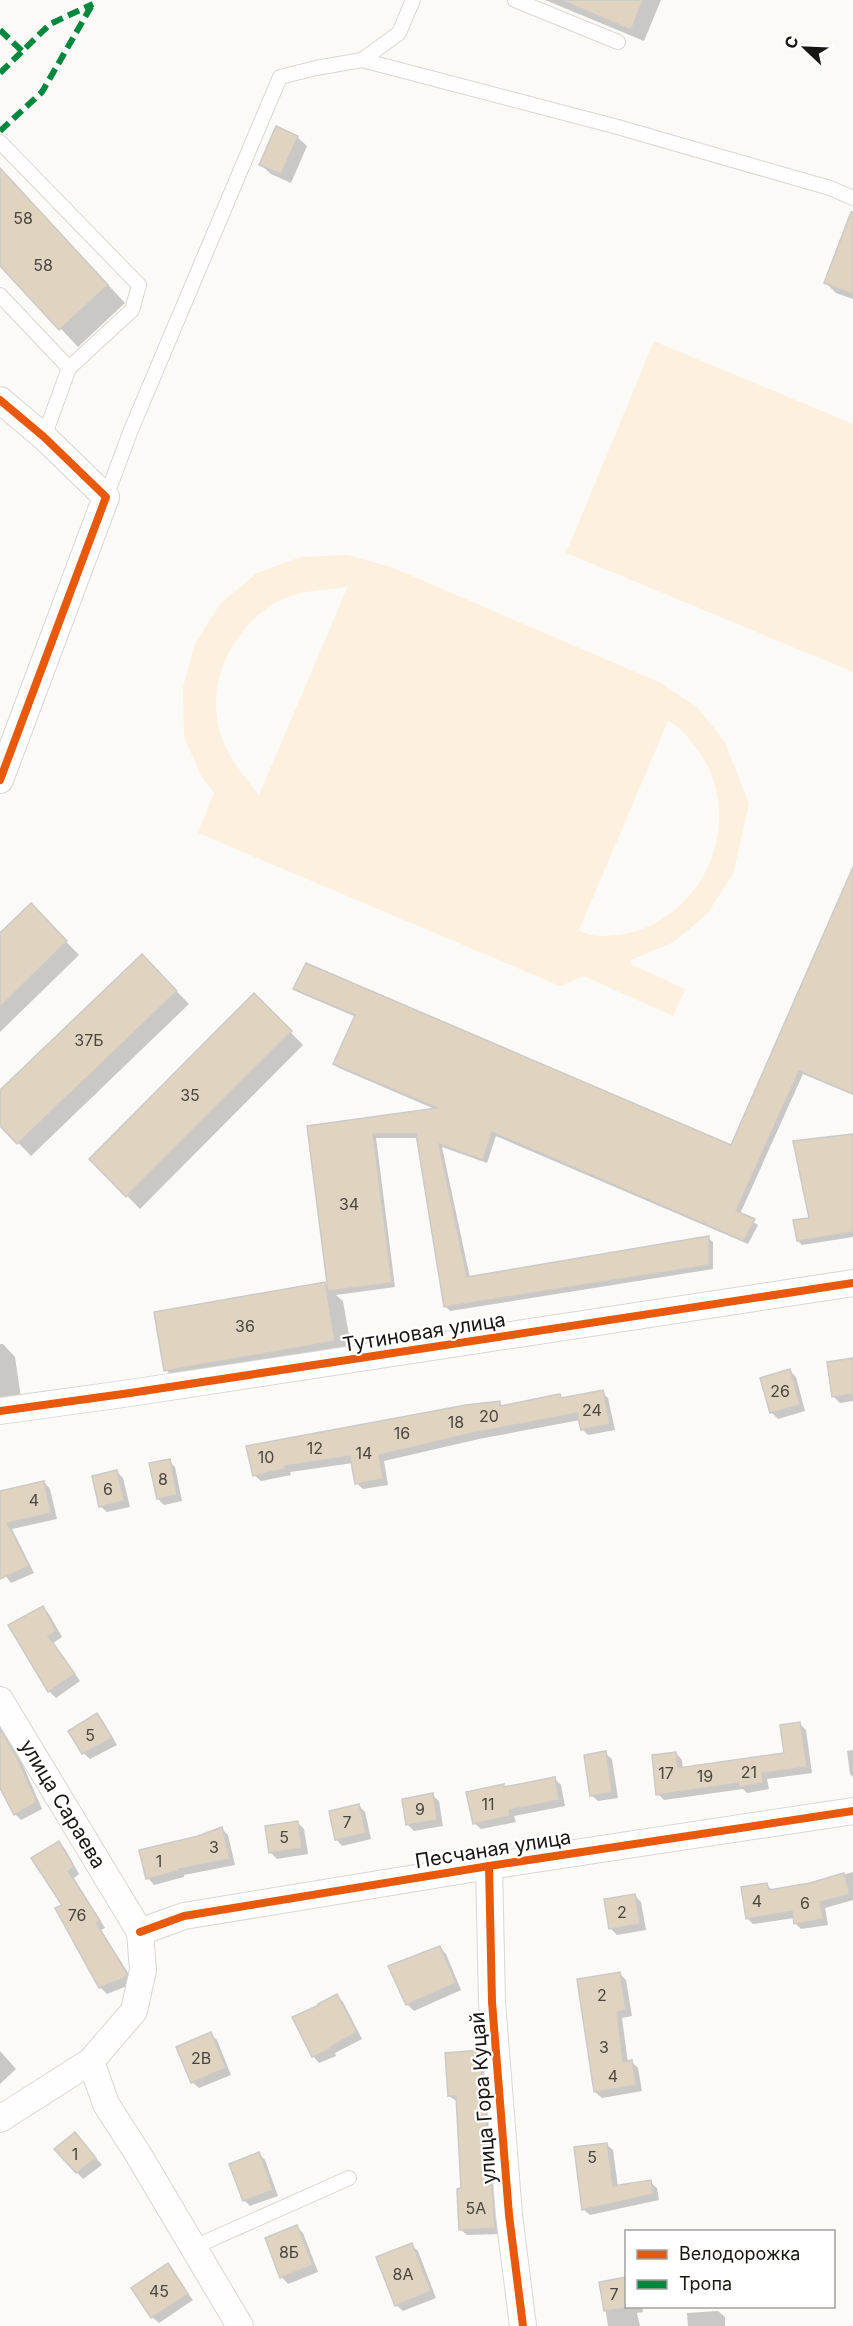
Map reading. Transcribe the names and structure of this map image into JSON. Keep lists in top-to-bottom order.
{
  "streets": {
    "street": [
      "Тутиновая улица",
      "улица Сараева",
      "Песчаная улица",
      "улица Гора Куцай"
    ]
  },
  "crossings": [
    ["улица Сараева", "Песчаная улица"],
    ["Песчаная улица", "улица Гора Куцай"]
  ],
  "house_numbers": [
    "58",
    "58",
    "37Б",
    "35",
    "34",
    "36",
    "26",
    "24",
    "20",
    "18",
    "16",
    "12",
    "14",
    "10",
    "8",
    "6",
    "4",
    "5",
    "21",
    "17",
    "19",
    "11",
    "9",
    "7",
    "5",
    "3",
    "1",
    "4",
    "6",
    "2",
    "76",
    "2",
    "3",
    "2В",
    "4",
    "1",
    "5",
    "5А",
    "8Б",
    "8А",
    "45",
    "7"
  ],
  "legend": ["Велодорожка", "Тропа"],
  "north": "top left"
}
